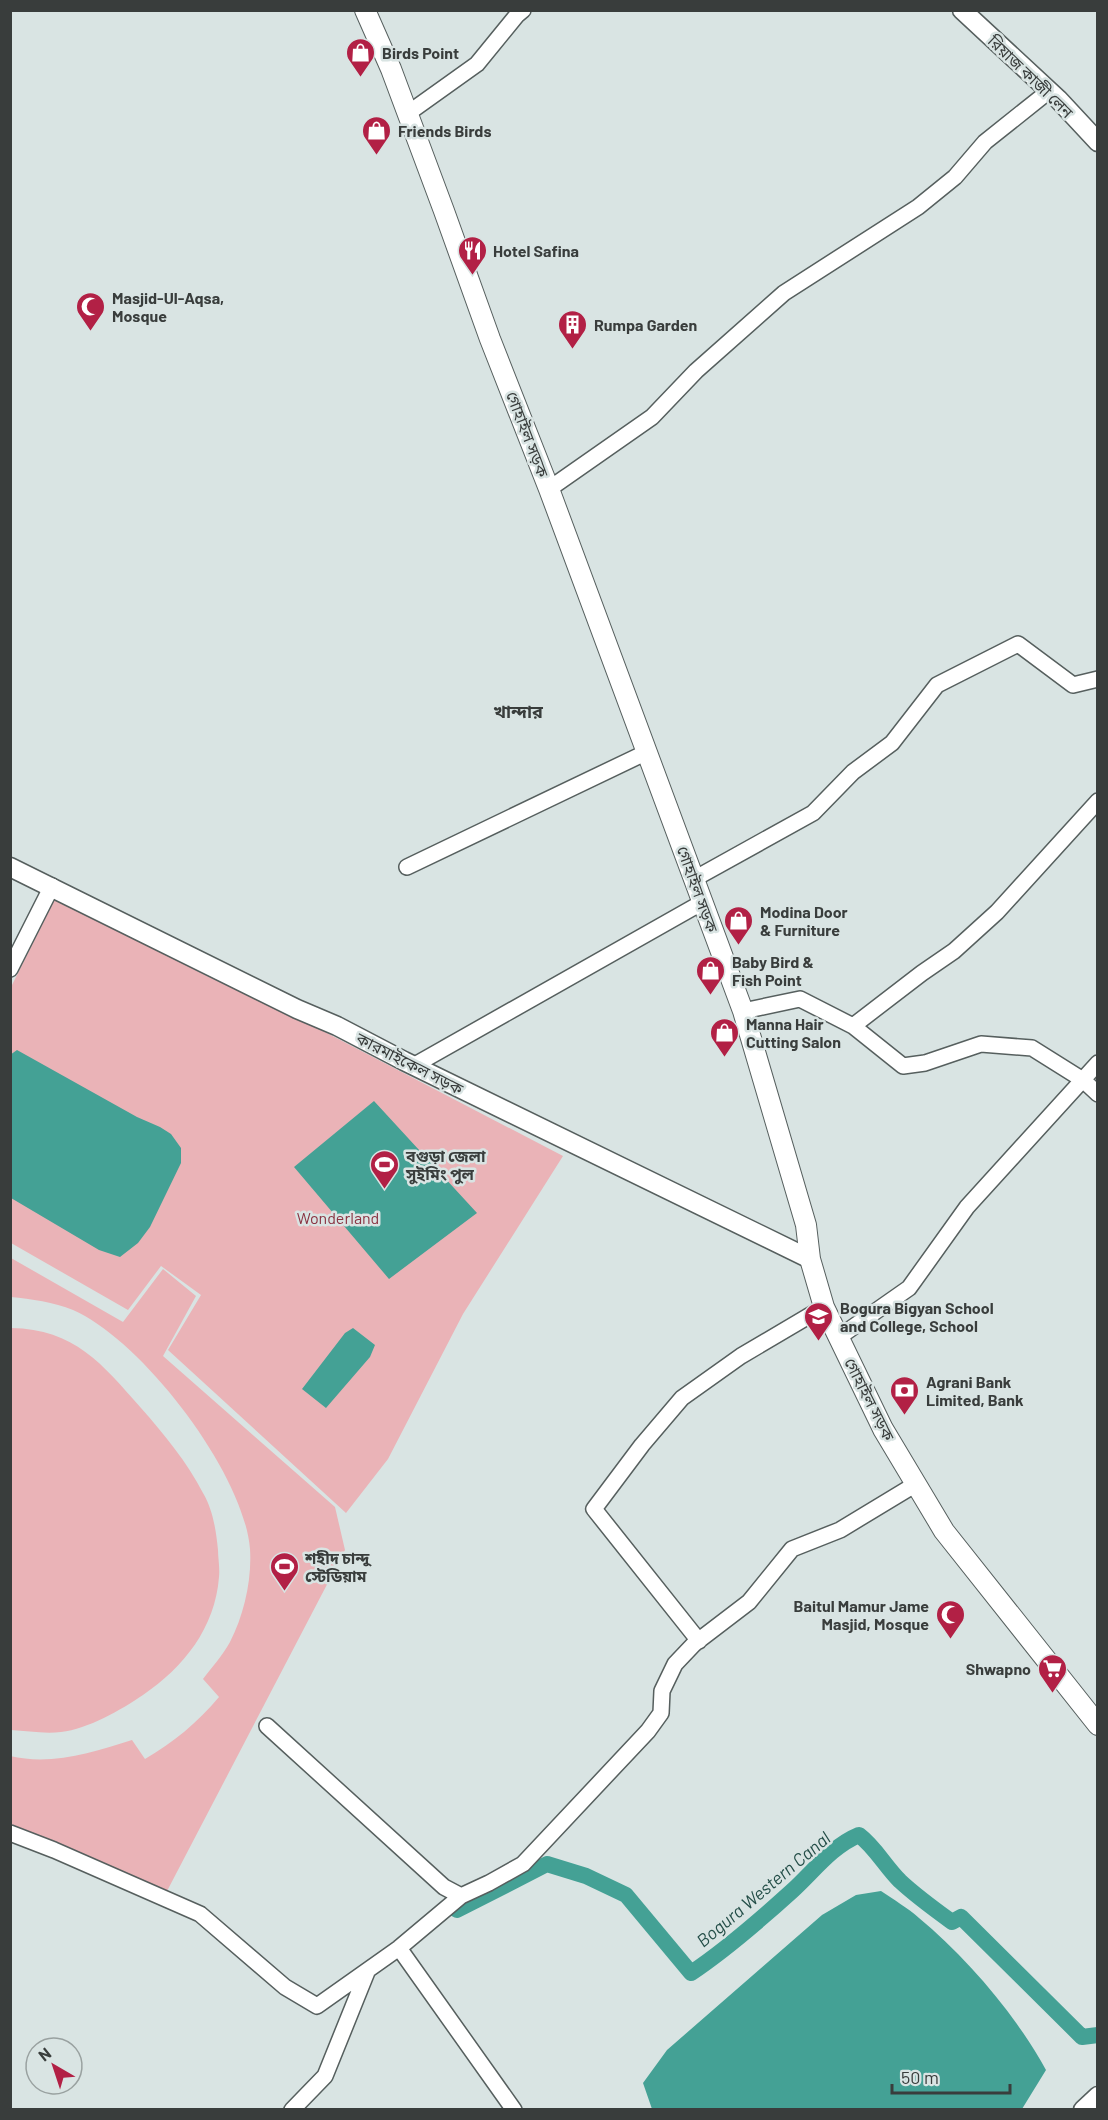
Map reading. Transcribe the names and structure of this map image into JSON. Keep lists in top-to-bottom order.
{
  "streets": {
    "main road": ["গোহাইল সড়ক"],
    "street": ["রিয়াজ কাজী লেন", "কারমাইকেল সড়ক"]
  },
  "crossings": [
    ["গোহাইল সড়ক", "কারমাইকেল সড়ক"]
  ],
  "districts": ["খান্দার"],
  "water": ["Bogura Western Canal"],
  "parks": ["Wonderland"],
  "places": {
    "shop": [
      "Birds Point",
      "Friends Birds",
      "Modina Door & Furniture",
      "Baby Bird & Fish Point",
      "Manna Hair Cutting Salon"
    ],
    "restaurant": ["Hotel Safina"],
    "mosque": ["Masjid-Ul-Aqsa, Mosque", "Baitul Mamur Jame Masjid, Mosque"],
    "building": ["Rumpa Garden"],
    "sports": ["বগুড়া জেলা সুইমিং পুল", "শহীদ চান্দু স্টেডিয়াম"],
    "school or university": ["Bogura Bigyan School and College, School"],
    "bank": ["Agrani Bank Limited, Bank"],
    "supermarket": ["Shwapno"]
  },
  "scale_bar": "50 m",
  "north": "top left"
}
